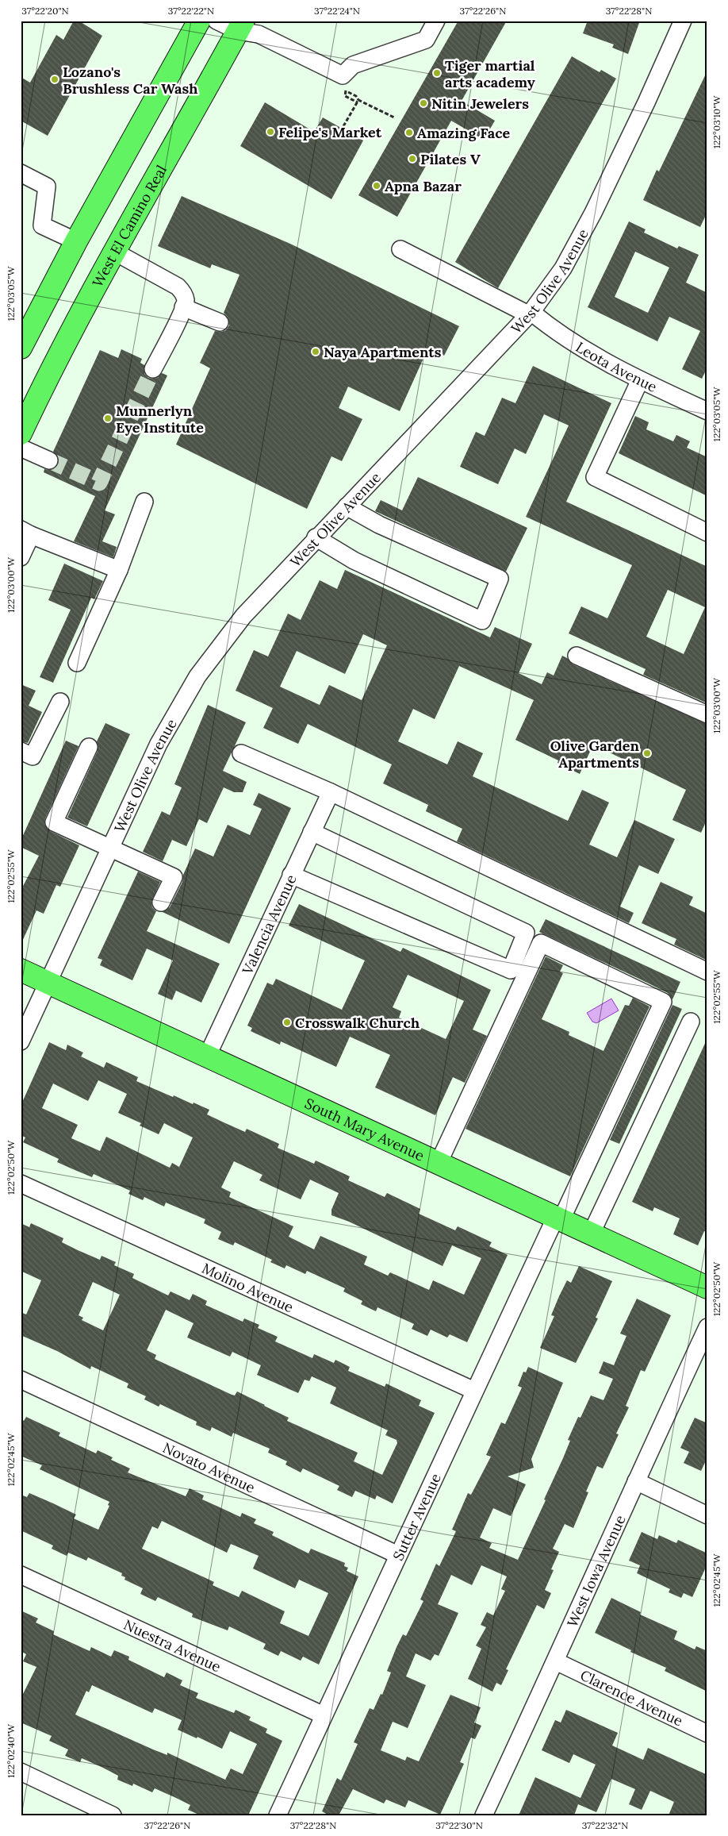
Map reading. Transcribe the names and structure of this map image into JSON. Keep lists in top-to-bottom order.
{
  "streets": {
    "main road": ["West El Camino Real", "South Mary Avenue"],
    "street": [
      "West Olive Avenue",
      "Leota Avenue",
      "Valencia Avenue",
      "Molino Avenue",
      "Novato Avenue",
      "Sutter Avenue",
      "West Iowa Avenue",
      "Nuestra Avenue",
      "Clarence Avenue"
    ]
  },
  "crossings": [
    ["West Olive Avenue", "Leota Avenue"],
    ["West Olive Avenue", "South Mary Avenue"],
    ["Valencia Avenue", "South Mary Avenue"],
    ["South Mary Avenue", "Sutter Avenue"],
    ["Molino Avenue", "Sutter Avenue"],
    ["Novato Avenue", "Sutter Avenue"],
    ["Sutter Avenue", "Nuestra Avenue"],
    ["West Iowa Avenue", "Clarence Avenue"]
  ],
  "places": [
    "Tiger martial arts academy",
    "Lozano's Brushless Car Wash",
    "Nitin Jewelers",
    "Felipe's Market",
    "Amazing Face",
    "Pilates V",
    "Apna Bazar",
    "Naya Apartments",
    "Munnerlyn Eye Institute",
    "Olive Garden Apartments",
    "Crosswalk Church"
  ],
  "coordinates": [
    "37°22'20\"N",
    "37°22'22\"N",
    "37°22'24\"N",
    "37°22'26\"N",
    "37°22'28\"N",
    "122°03'10\"W",
    "122°03'05\"W",
    "122°03'00\"W",
    "122°02'55\"W",
    "122°02'50\"W",
    "122°02'45\"W",
    "122°02'40\"W",
    "37°22'30\"N",
    "37°22'32\"N"
  ]
}
